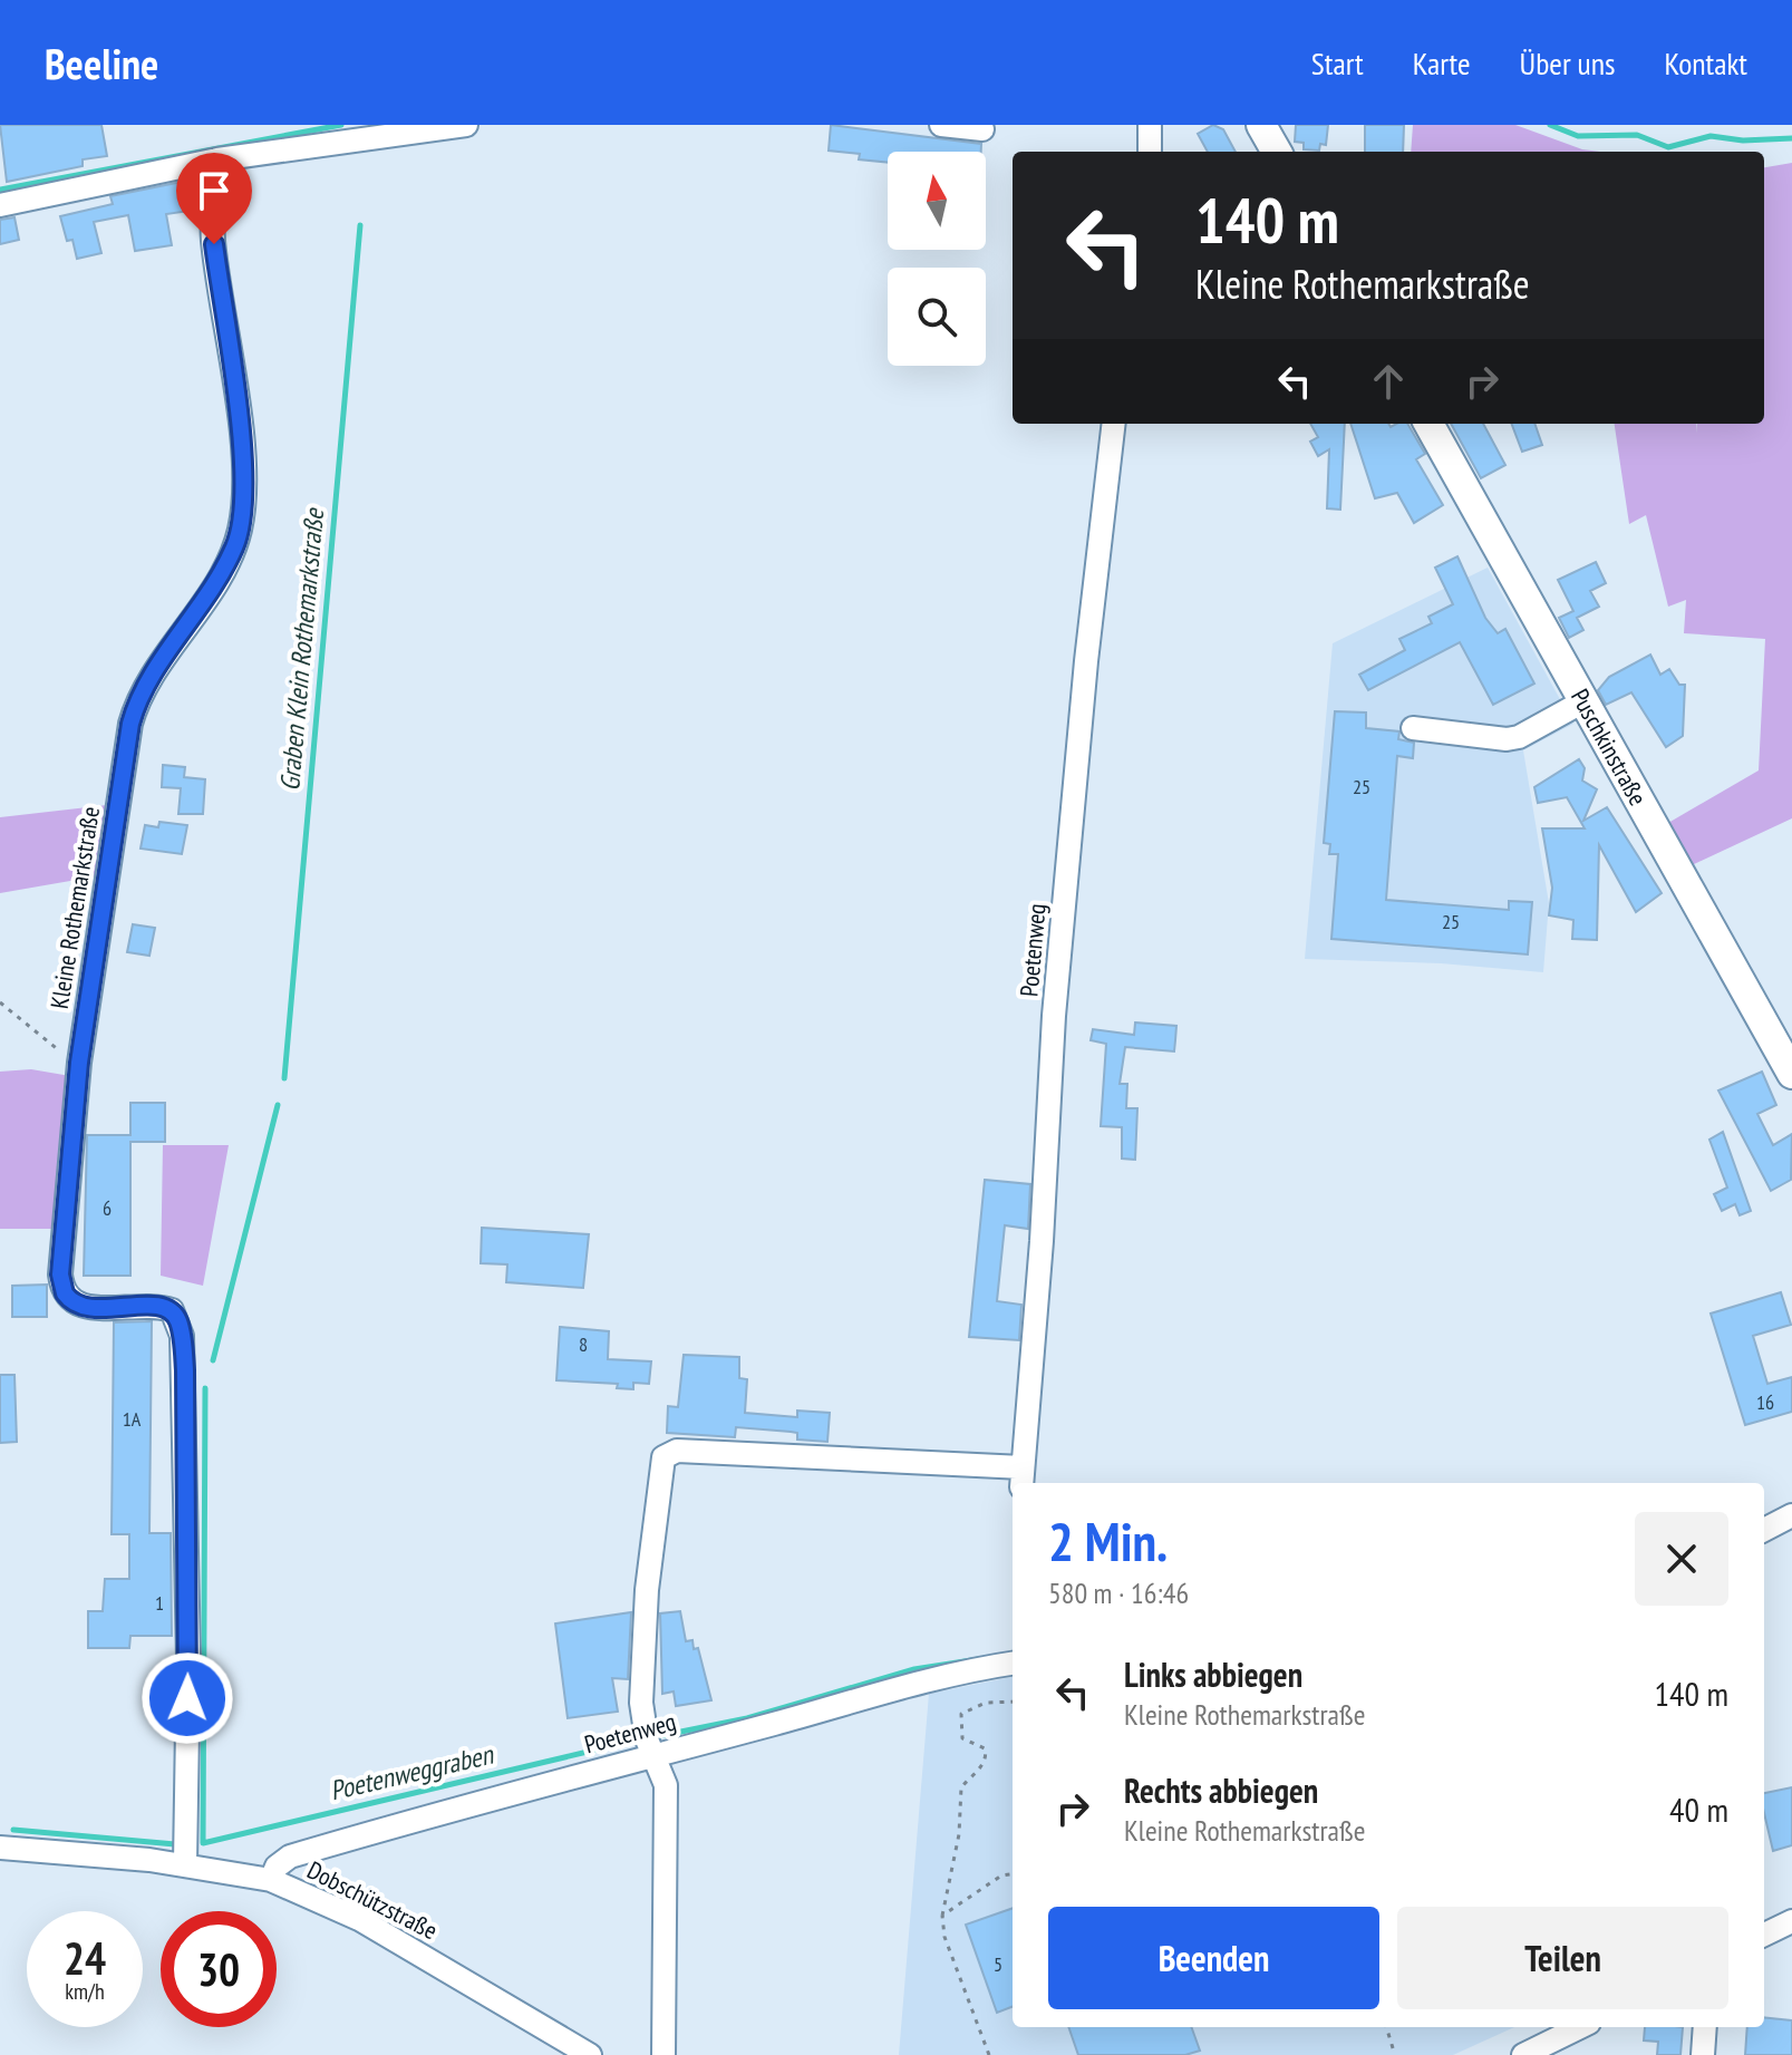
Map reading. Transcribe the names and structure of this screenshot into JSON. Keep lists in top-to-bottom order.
{
  "streets": {
    "main road": ["Puschkinstraße"],
    "street": ["Kleine Rothemarkstraße", "Poetenweg", "Dobschützstraße"]
  },
  "crossings": [
    ["Kleine Rothemarkstraße", "Dobschützstraße"],
    ["Poetenweg", "Dobschützstraße"]
  ],
  "water": ["Graben Klein Rothemarkstraße", "Poetenweggraben"],
  "house_numbers": [
    "25",
    "25",
    "6",
    "8",
    "16",
    "1A",
    "1",
    "5"
  ],
  "north": "top",
  "page": {
    "header": "Beeline",
    "nav": [
      "Start",
      "Karte",
      "Über uns",
      "Kontakt"
    ],
    "turn": ["140 m", "Kleine Rothemarkstraße"],
    "heading": ["2 Min.", "580 m · 16:46"],
    "list": [
      {
        "name": "Links abbiegen",
        "note": "Kleine Rothemarkstraße",
        "value": "140 m"
      },
      {
        "name": "Rechts abbiegen",
        "note": "Kleine Rothemarkstraße",
        "value": "40 m"
      }
    ],
    "buttons": ["Beenden", "Teilen"],
    "speed": "24 km/h",
    "limit": "30"
  }
}
